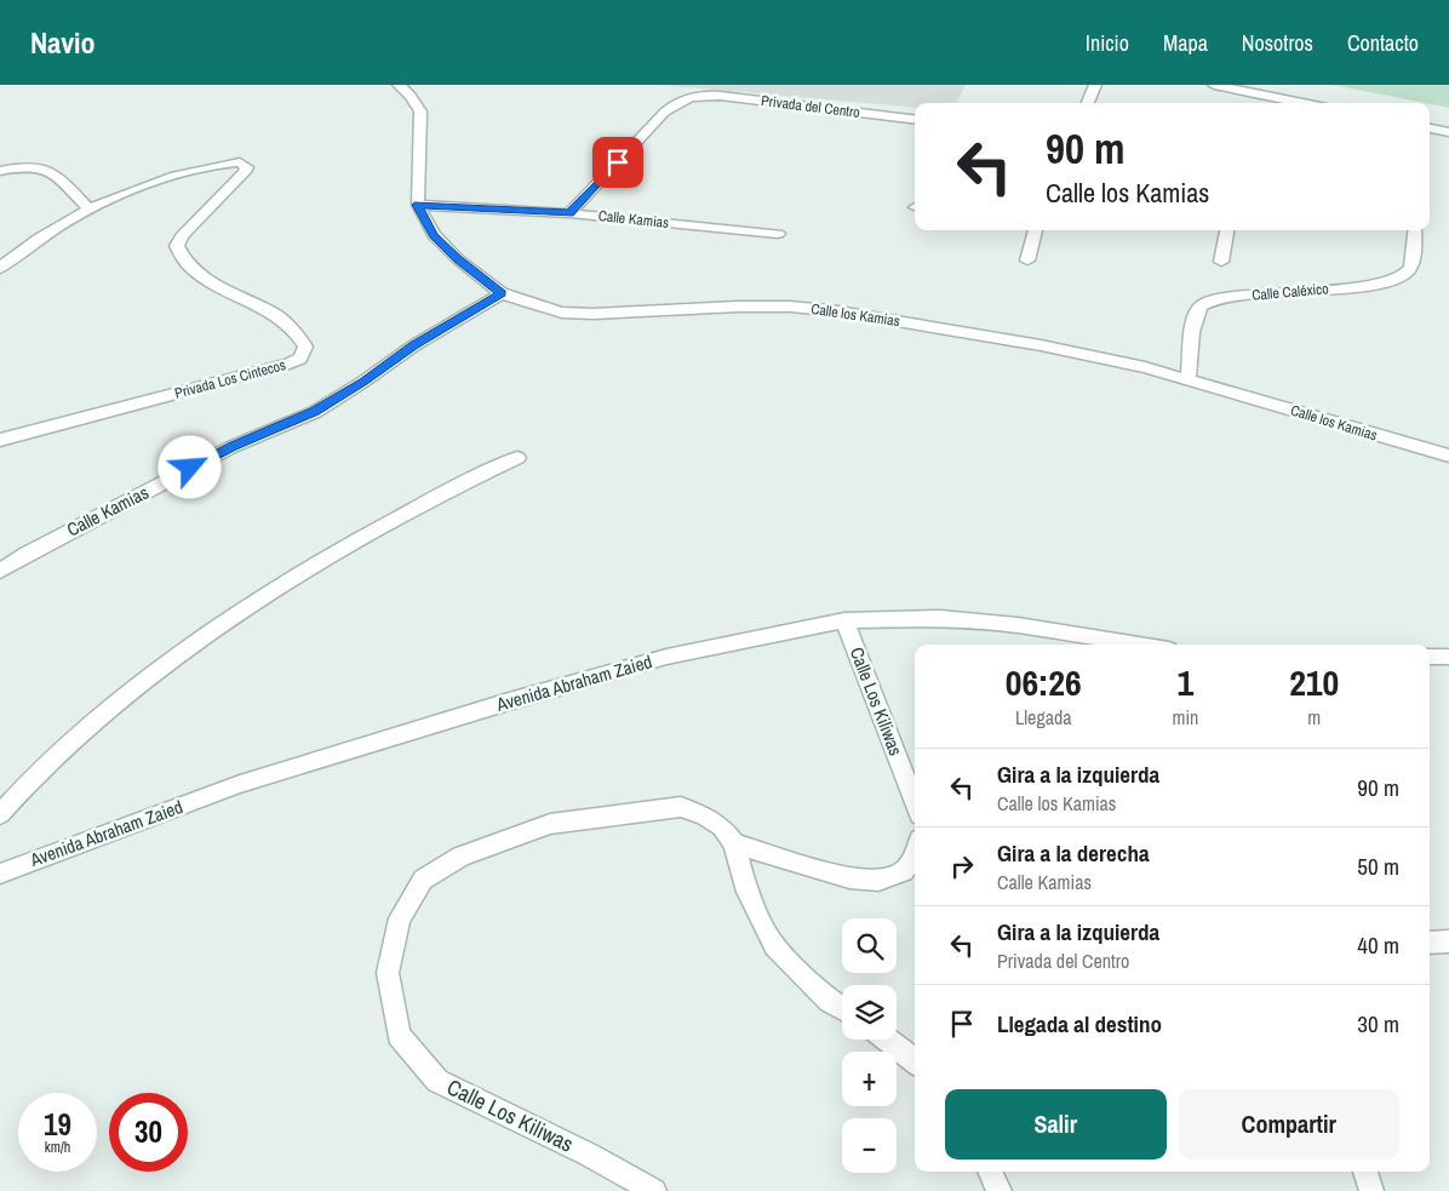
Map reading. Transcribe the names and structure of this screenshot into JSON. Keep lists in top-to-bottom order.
{
  "streets": {
    "street": [
      "Privada del Centro",
      "Calle Kamias",
      "Calle Caléxico",
      "Calle los Kamias",
      "Privada Los Cintecos",
      "Avenida Abraham Zaied",
      "Calle Los Kiliwas"
    ]
  },
  "crossings": [
    ["Privada del Centro", "Calle Kamias"],
    ["Calle Kamias", "Calle los Kamias"],
    ["Calle Caléxico", "Calle los Kamias"],
    ["Avenida Abraham Zaied", "Calle Los Kiliwas"]
  ],
  "page": {
    "header": "Navio",
    "nav": [
      "Inicio",
      "Mapa",
      "Nosotros",
      "Contacto"
    ],
    "turn": ["90 m", "Calle los Kamias"],
    "eta": [
      "06:26",
      "Llegada",
      "1",
      "min",
      "210",
      "m"
    ],
    "list": [
      {
        "name": "Gira a la izquierda",
        "note": "Calle los Kamias",
        "value": "90 m"
      },
      {
        "name": "Gira a la derecha",
        "note": "Calle Kamias",
        "value": "50 m"
      },
      {
        "name": "Gira a la izquierda",
        "note": "Privada del Centro",
        "value": "40 m"
      },
      {
        "name": "Llegada al destino",
        "value": "30 m"
      }
    ],
    "map_buttons": ["+", "−"],
    "buttons": ["Salir", "Compartir"],
    "speed": "19 km/h",
    "limit": "30"
  }
}
